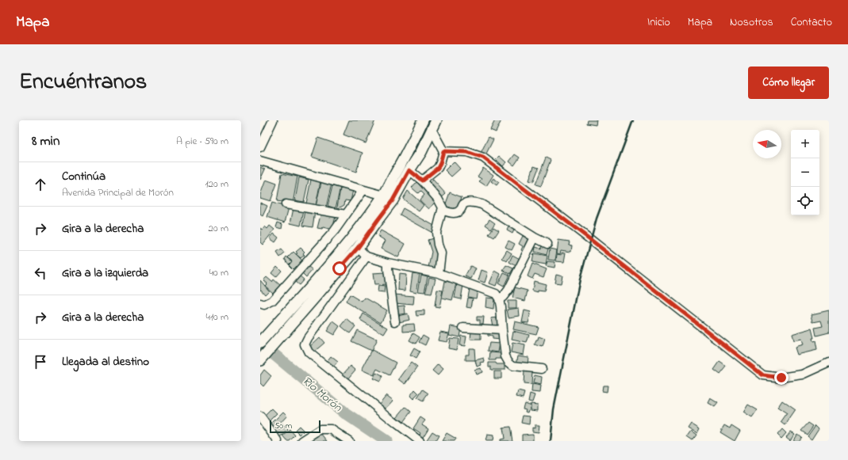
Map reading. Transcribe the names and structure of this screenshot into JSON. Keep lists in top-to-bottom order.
{
  "water": ["Río Morón"],
  "scale_bar": "50 m",
  "north": "left",
  "page": {
    "header": "Mapa",
    "nav": [
      "Inicio",
      "Mapa",
      "Nosotros",
      "Contacto"
    ],
    "title": "Encuéntranos",
    "buttons": "Cómo llegar",
    "heading": ["8 min", "A pie · 590 m"],
    "map_buttons": ["+", "−"],
    "list": [
      ["Continúa", "Avenida Principal de Morón", "120 m"],
      ["Gira a la derecha", "20 m"],
      ["Gira a la izquierda", "40 m"],
      ["Gira a la derecha", "410 m"],
      "Llegada al destino"
    ],
    "scale": "50 m"
  }
}
